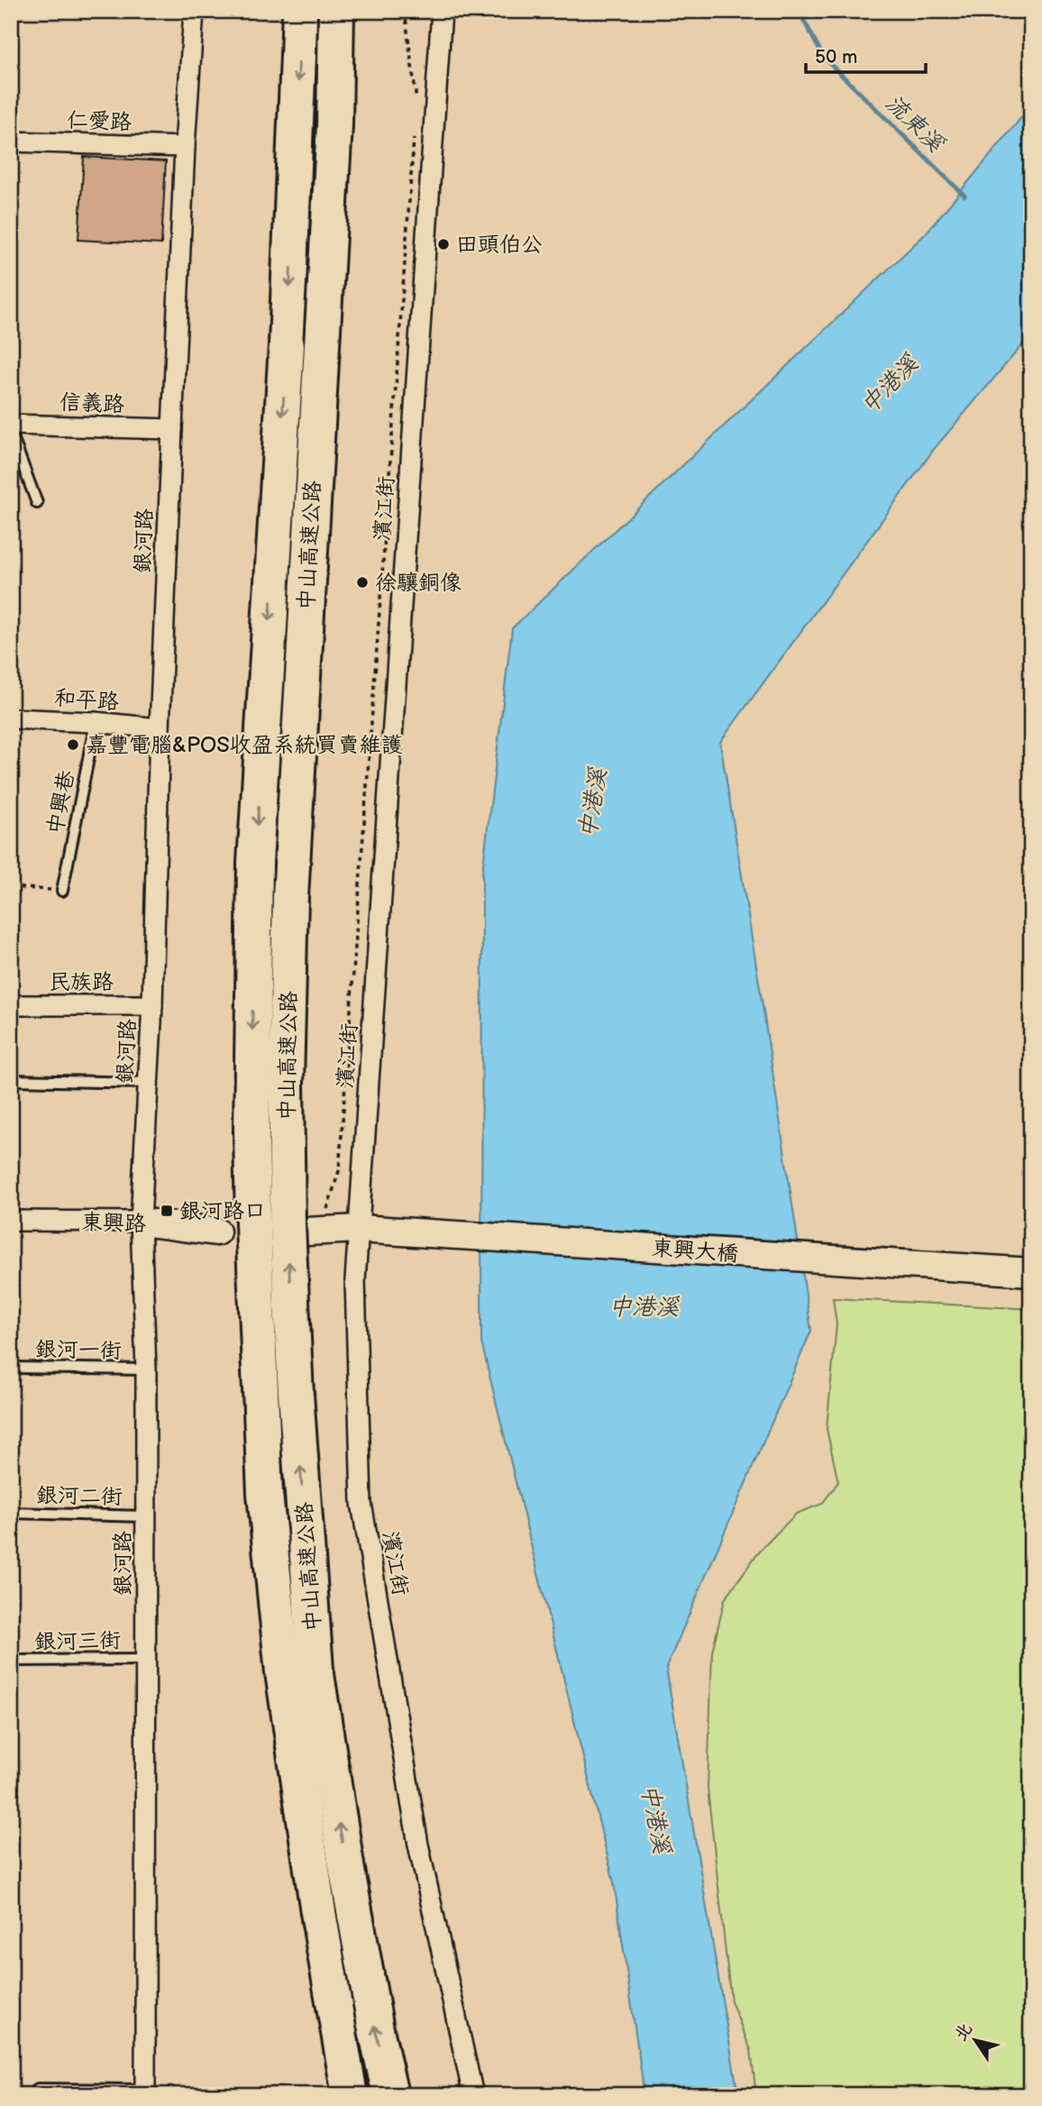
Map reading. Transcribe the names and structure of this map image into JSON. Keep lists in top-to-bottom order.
{
  "streets": {
    "highway": ["中山高速公路"],
    "street": [
      "仁愛路",
      "信義路",
      "濱江街",
      "銀河路",
      "和平路",
      "民族路",
      "東興路",
      "東興大橋"
    ],
    "lane": [
      "中興巷",
      "銀河一街",
      "銀河二街",
      "銀河三街"
    ]
  },
  "crossings": [
    ["仁愛路", "銀河路"],
    ["信義路", "銀河路"],
    ["濱江街", "東興大橋"],
    ["銀河路", "和平路"],
    ["銀河路", "民族路"],
    ["銀河路", "東興路"],
    ["銀河路", "銀河一街"],
    ["銀河路", "銀河二街"],
    ["銀河路", "銀河三街"],
    ["和平路", "中興巷"]
  ],
  "water": ["流東溪", "中港溪"],
  "places": {
    "other": ["田頭伯公", "徐驤銅像", "嘉豐電腦&POS收盈系統買賣維護"],
    "transit": ["銀河路口"]
  },
  "scale_bar": "50 m",
  "north": "top left"
}
